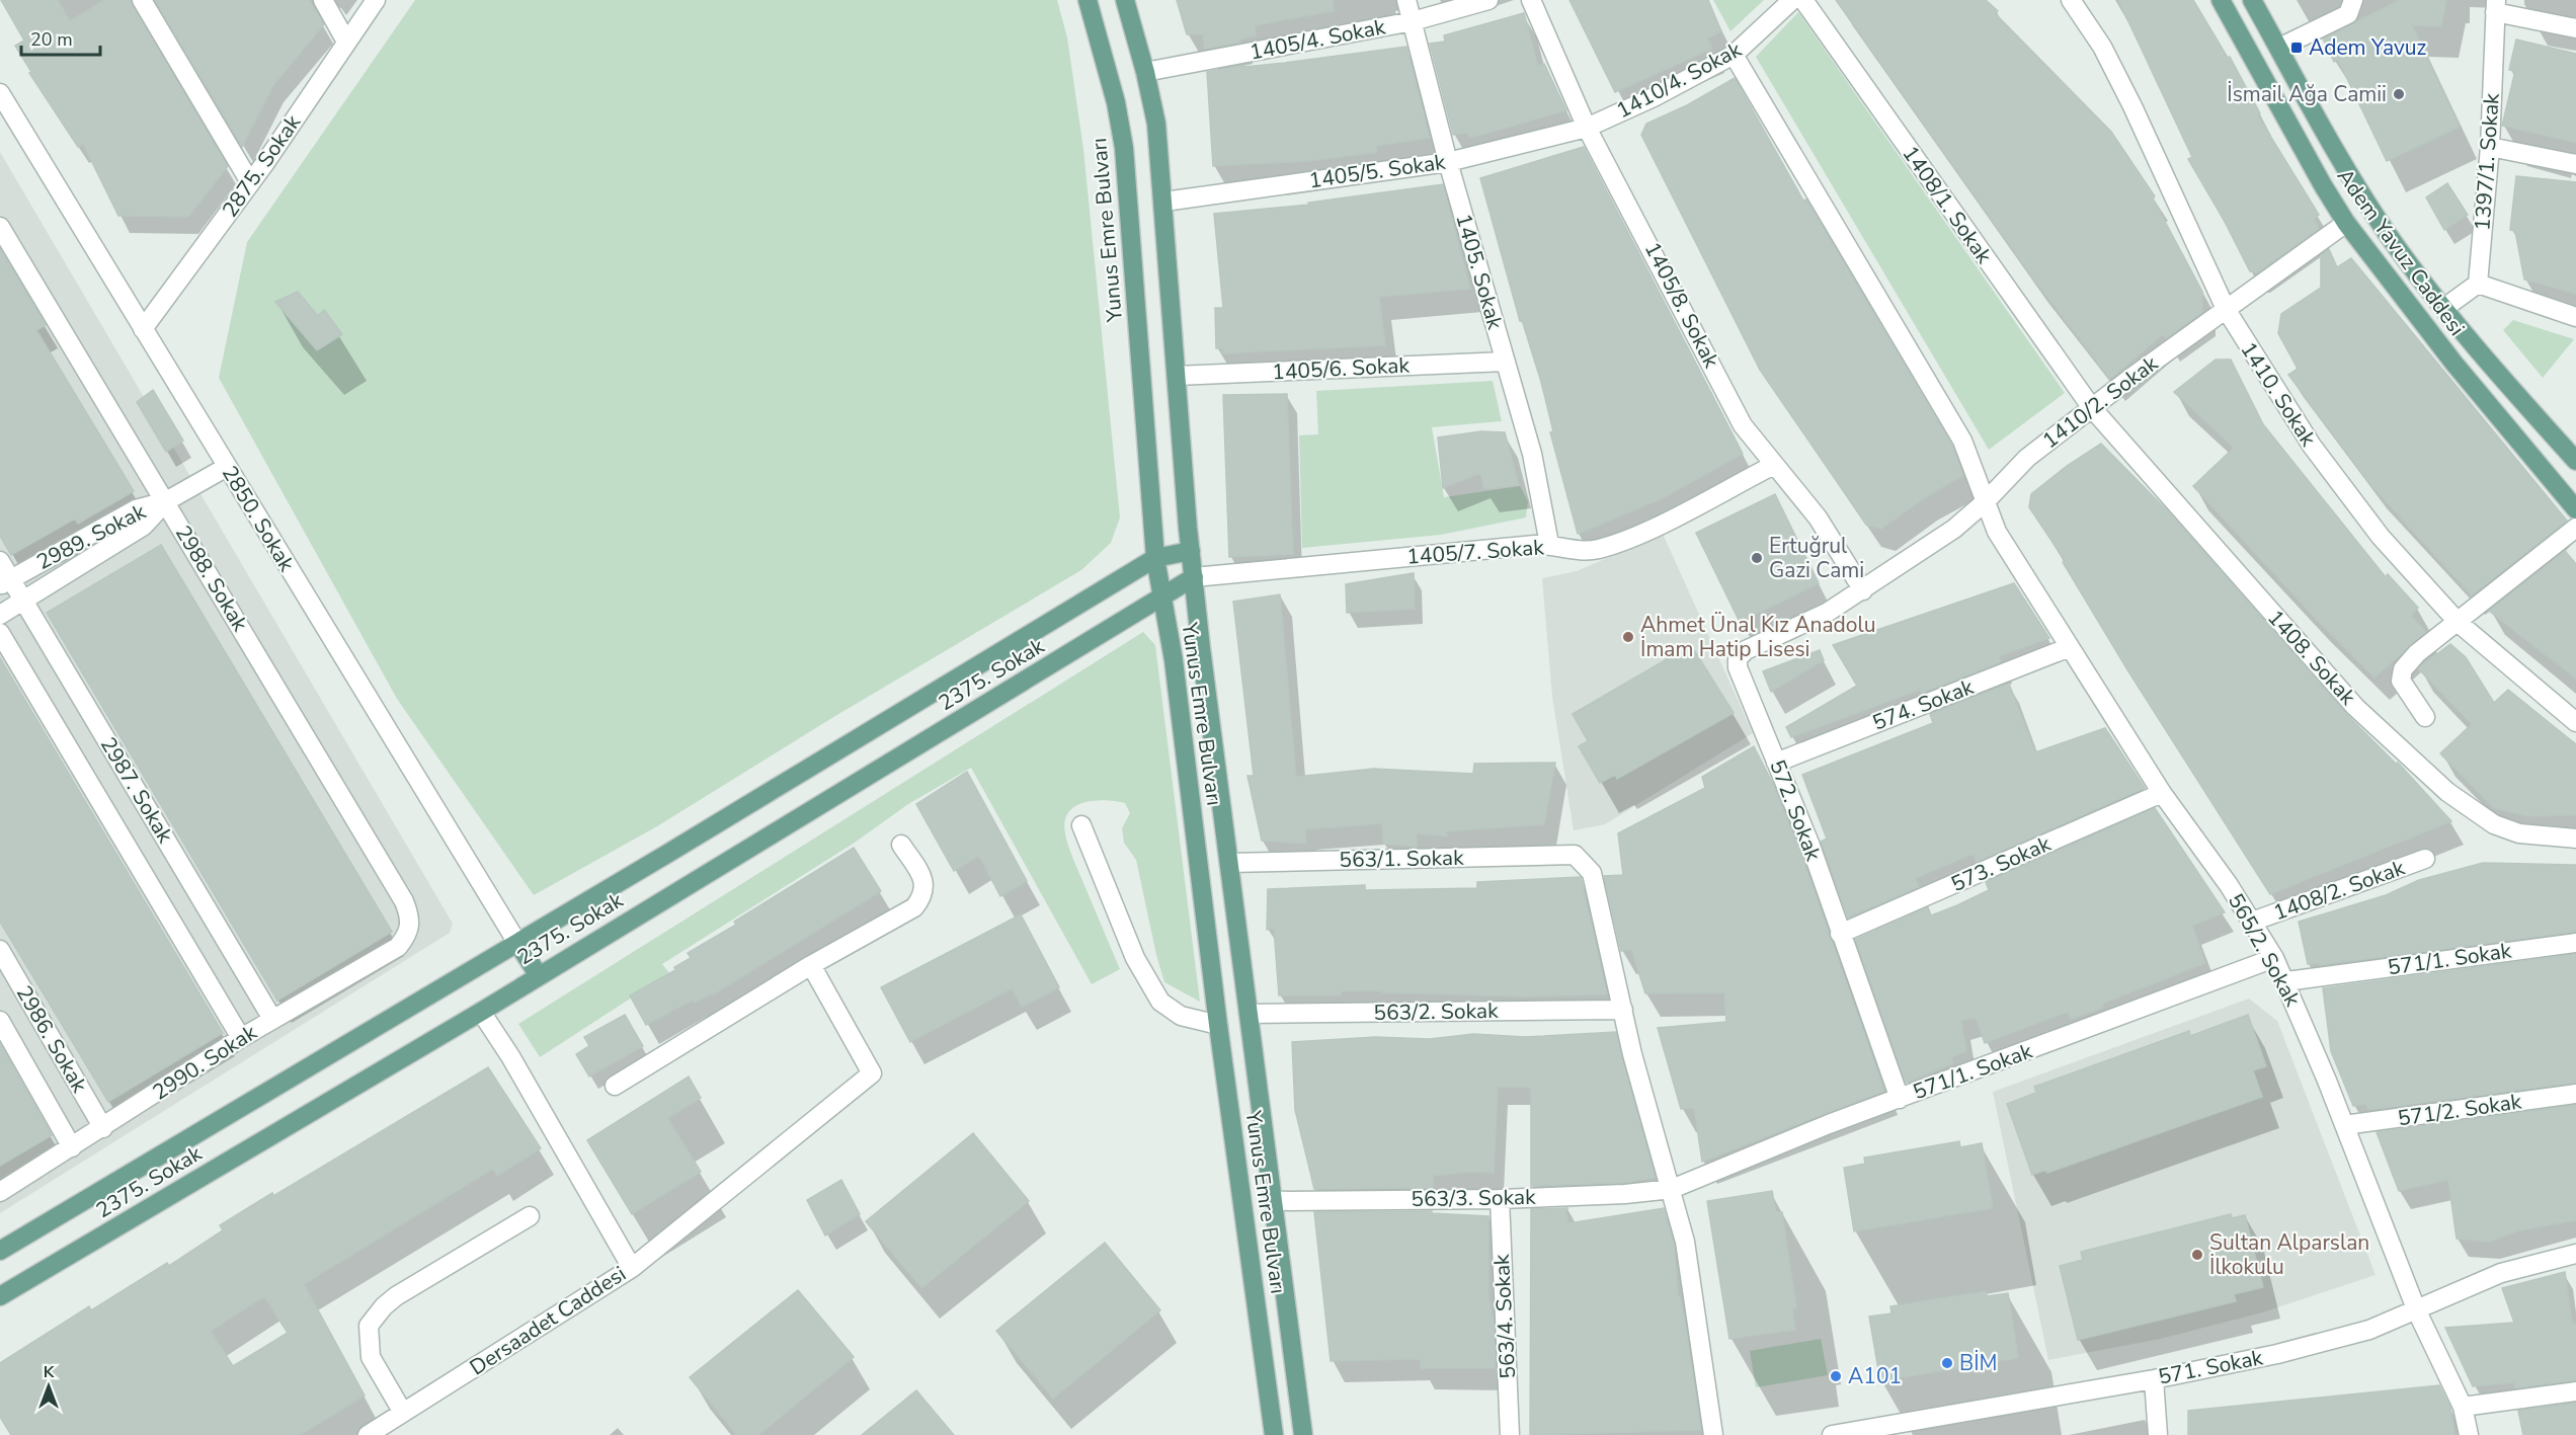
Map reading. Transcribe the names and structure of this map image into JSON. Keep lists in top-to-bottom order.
{
  "streets": {
    "main road": ["Yunus Emre Bulvarı", "Adem Yavuz Caddesi", "2375. Sokak"],
    "street": [
      "1405/4. Sokak",
      "1410/4. Sokak",
      "1397/1. Sokak",
      "2875. Sokak",
      "1405/5. Sokak",
      "1408/1. Sokak",
      "1405. Sokak",
      "1405/8. Sokak",
      "1405/6. Sokak",
      "1410. Sokak",
      "1410/2. Sokak",
      "2850. Sokak",
      "2989. Sokak",
      "1405/7. Sokak",
      "2988. Sokak",
      "1408. Sokak",
      "574. Sokak",
      "2987. Sokak",
      "572. Sokak",
      "563/1. Sokak",
      "573. Sokak",
      "1408/2. Sokak",
      "565/2. Sokak",
      "571/1. Sokak",
      "563/2. Sokak",
      "2986. Sokak",
      "2990. Sokak",
      "571/2. Sokak",
      "563/3. Sokak",
      "563/4. Sokak",
      "Dersaadet Caddesi",
      "571. Sokak"
    ]
  },
  "crossings": [
    ["1405/4. Sokak", "Yunus Emre Bulvarı"],
    ["1405/4. Sokak", "1405. Sokak"],
    ["1410/4. Sokak", "1405/5. Sokak"],
    ["1410/4. Sokak", "1405/8. Sokak"],
    ["1410/4. Sokak", "565/2. Sokak"],
    ["2875. Sokak", "2850. Sokak"],
    ["1405/5. Sokak", "Yunus Emre Bulvarı"],
    ["1405/5. Sokak", "1405. Sokak"],
    ["1405/5. Sokak", "1405/8. Sokak"],
    ["1408/1. Sokak", "1410/2. Sokak"],
    ["1408/1. Sokak", "1408. Sokak"],
    ["Yunus Emre Bulvarı", "1405/6. Sokak"],
    ["Yunus Emre Bulvarı", "1405/7. Sokak"],
    ["Yunus Emre Bulvarı", "2375. Sokak"],
    ["Yunus Emre Bulvarı", "563/1. Sokak"],
    ["Yunus Emre Bulvarı", "563/2. Sokak"],
    ["Yunus Emre Bulvarı", "563/3. Sokak"],
    ["Adem Yavuz Caddesi", "1410/2. Sokak"],
    ["1405. Sokak", "1405/6. Sokak"],
    ["1405. Sokak", "1405/7. Sokak"],
    ["1405/8. Sokak", "1410/2. Sokak"],
    ["1405/8. Sokak", "1405/7. Sokak"],
    ["1405/8. Sokak", "572. Sokak"],
    ["1410. Sokak", "1410/2. Sokak"],
    ["1410/2. Sokak", "1408. Sokak"],
    ["1410/2. Sokak", "572. Sokak"],
    ["1410/2. Sokak", "565/2. Sokak"],
    ["2850. Sokak", "2375. Sokak"],
    ["2989. Sokak", "2988. Sokak"],
    ["2989. Sokak", "2987. Sokak"],
    ["1405/7. Sokak", "2375. Sokak"],
    ["2988. Sokak", "2990. Sokak"],
    ["2375. Sokak", "Dersaadet Caddesi"],
    ["574. Sokak", "572. Sokak"],
    ["574. Sokak", "565/2. Sokak"],
    ["2987. Sokak", "2990. Sokak"],
    ["572. Sokak", "573. Sokak"],
    ["572. Sokak", "571/1. Sokak"],
    ["563/1. Sokak", "563/2. Sokak"],
    ["573. Sokak", "565/2. Sokak"],
    ["1408/2. Sokak", "565/2. Sokak"],
    ["565/2. Sokak", "571/1. Sokak"],
    ["565/2. Sokak", "571/2. Sokak"],
    ["565/2. Sokak", "571. Sokak"],
    ["571/1. Sokak", "563/3. Sokak"],
    ["2986. Sokak", "2990. Sokak"],
    ["563/3. Sokak", "563/4. Sokak"]
  ],
  "places": {
    "transit": ["Adem Yavuz"],
    "other": [
      "İsmail Ağa Camii",
      "Ertuğrul Gazi Cami",
      "Ahmet Ünal Kız Anadolu İmam Hatip Lisesi",
      "Sultan Alparslan İlkokulu",
      "BİM",
      "A101"
    ]
  },
  "scale_bar": "20 m",
  "north": "top"
}
